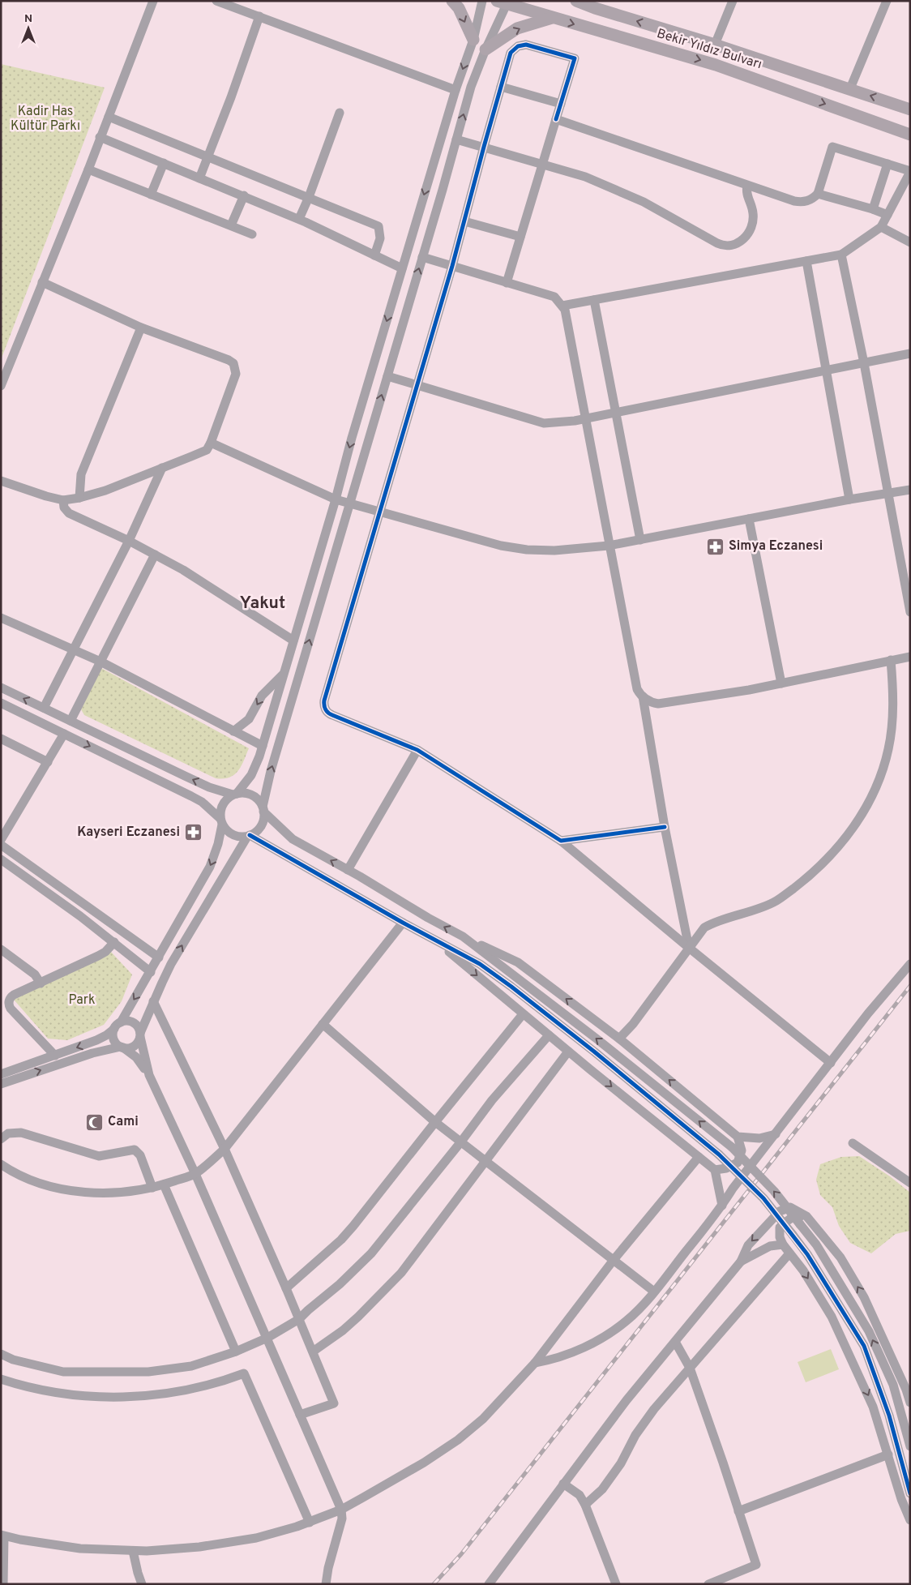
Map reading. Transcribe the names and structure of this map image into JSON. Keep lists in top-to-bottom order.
{
  "streets": {
    "main road": ["Bekir Yıldız Bulvarı"]
  },
  "districts": ["Yakut"],
  "parks": ["Kadir Has Kültür Parkı", "Park"],
  "places": {
    "pharmacy": ["Simya Eczanesi", "Kayseri Eczanesi"],
    "mosque": ["Cami"]
  },
  "north": "top"
}
